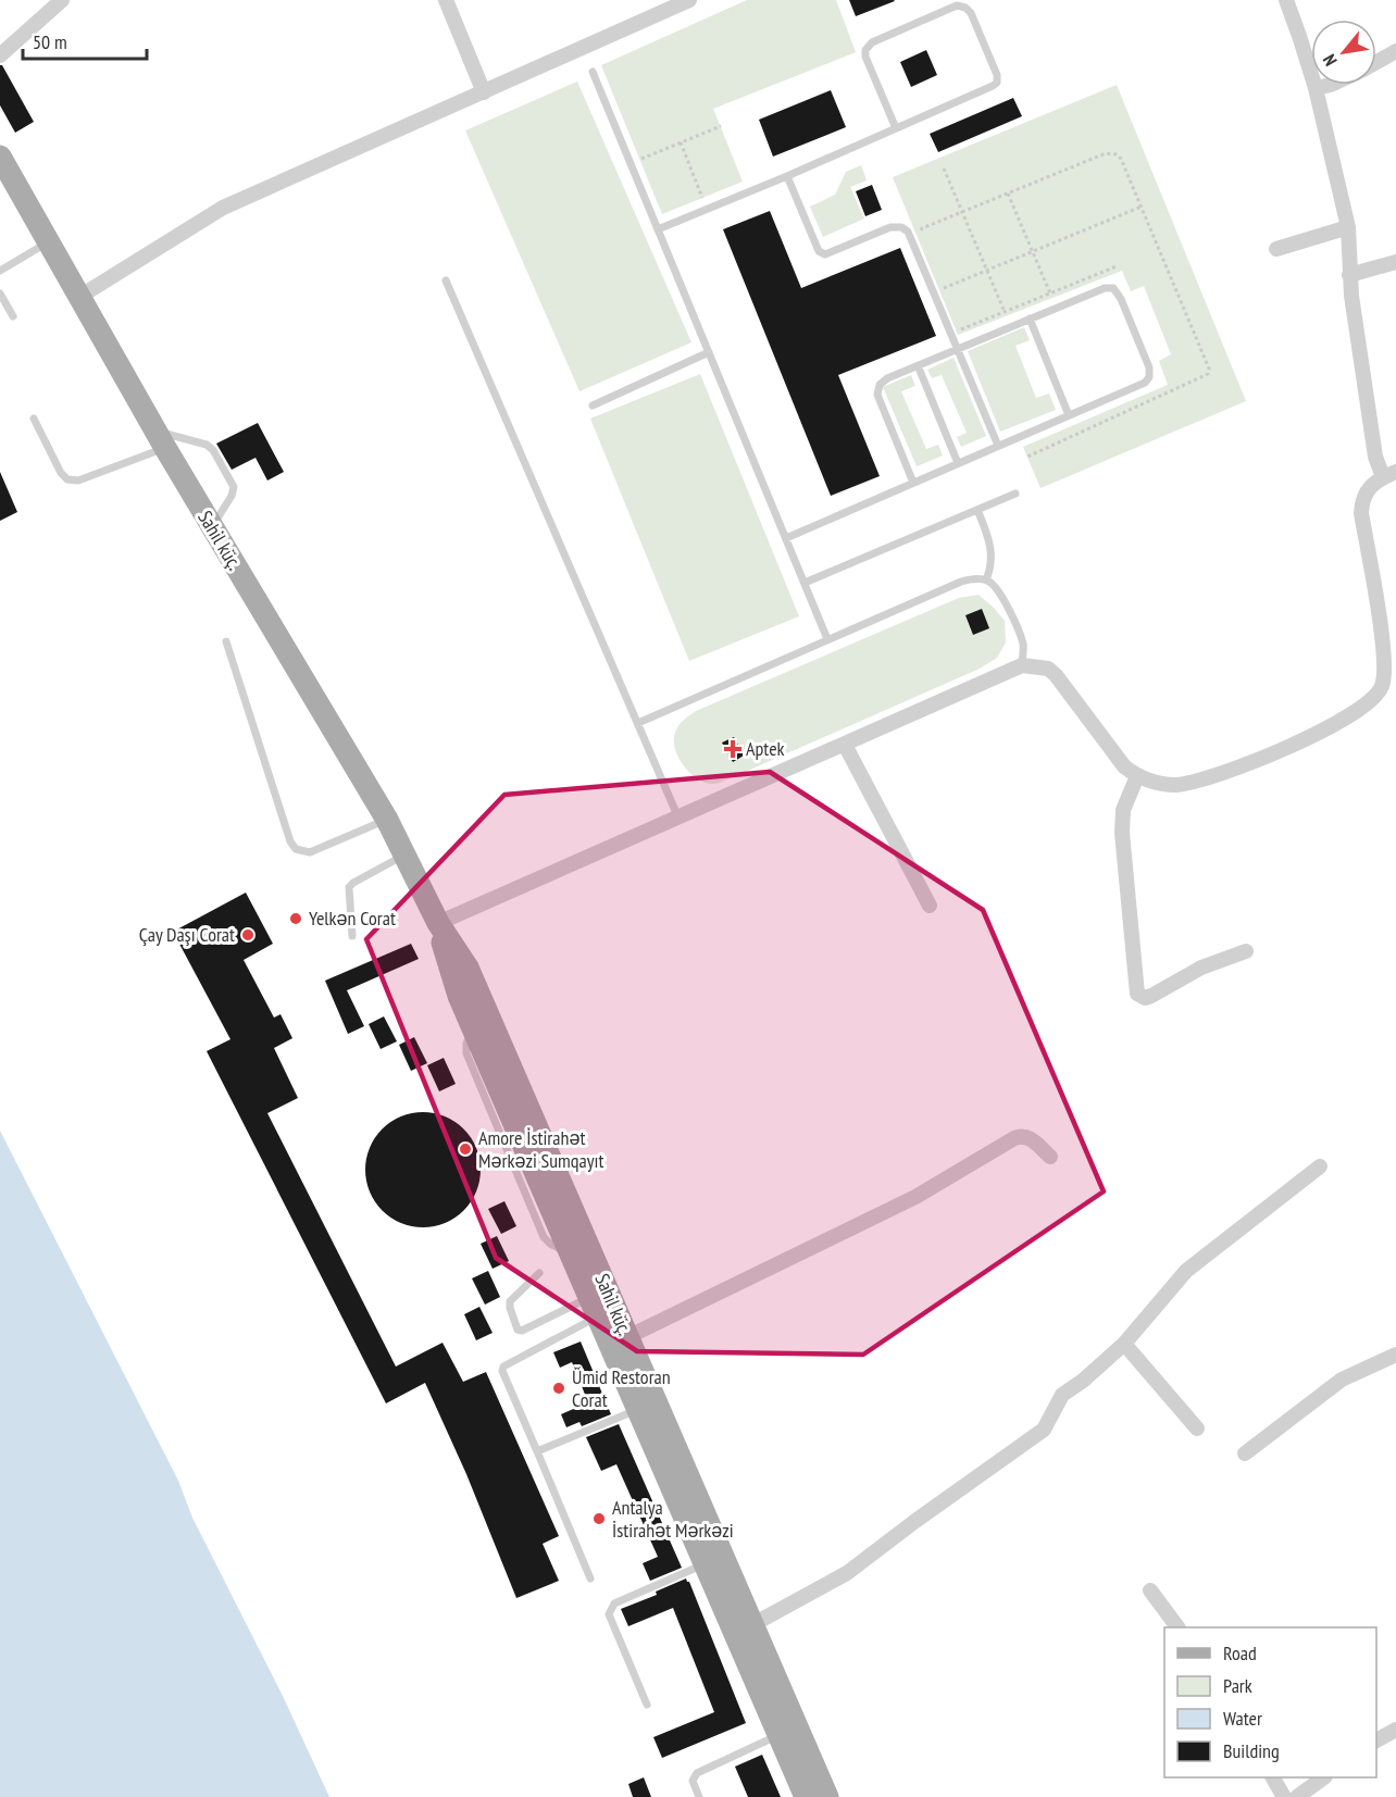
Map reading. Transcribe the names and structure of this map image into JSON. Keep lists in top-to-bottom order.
{
  "streets": {
    "main road": ["Sahil küç."]
  },
  "places": {
    "health": ["Aptek"],
    "other": [
      "Yelkən Corat",
      "Çay Daşı Corat",
      "Amore İstirahət Mərkəzi Sumqayıt",
      "Ümid Restoran Corat",
      "Antalya İstirahət Mərkəzi"
    ]
  },
  "legend": [
    "Road",
    "Park",
    "Water",
    "Building"
  ],
  "scale_bar": "50 m",
  "north": "bottom left"
}
